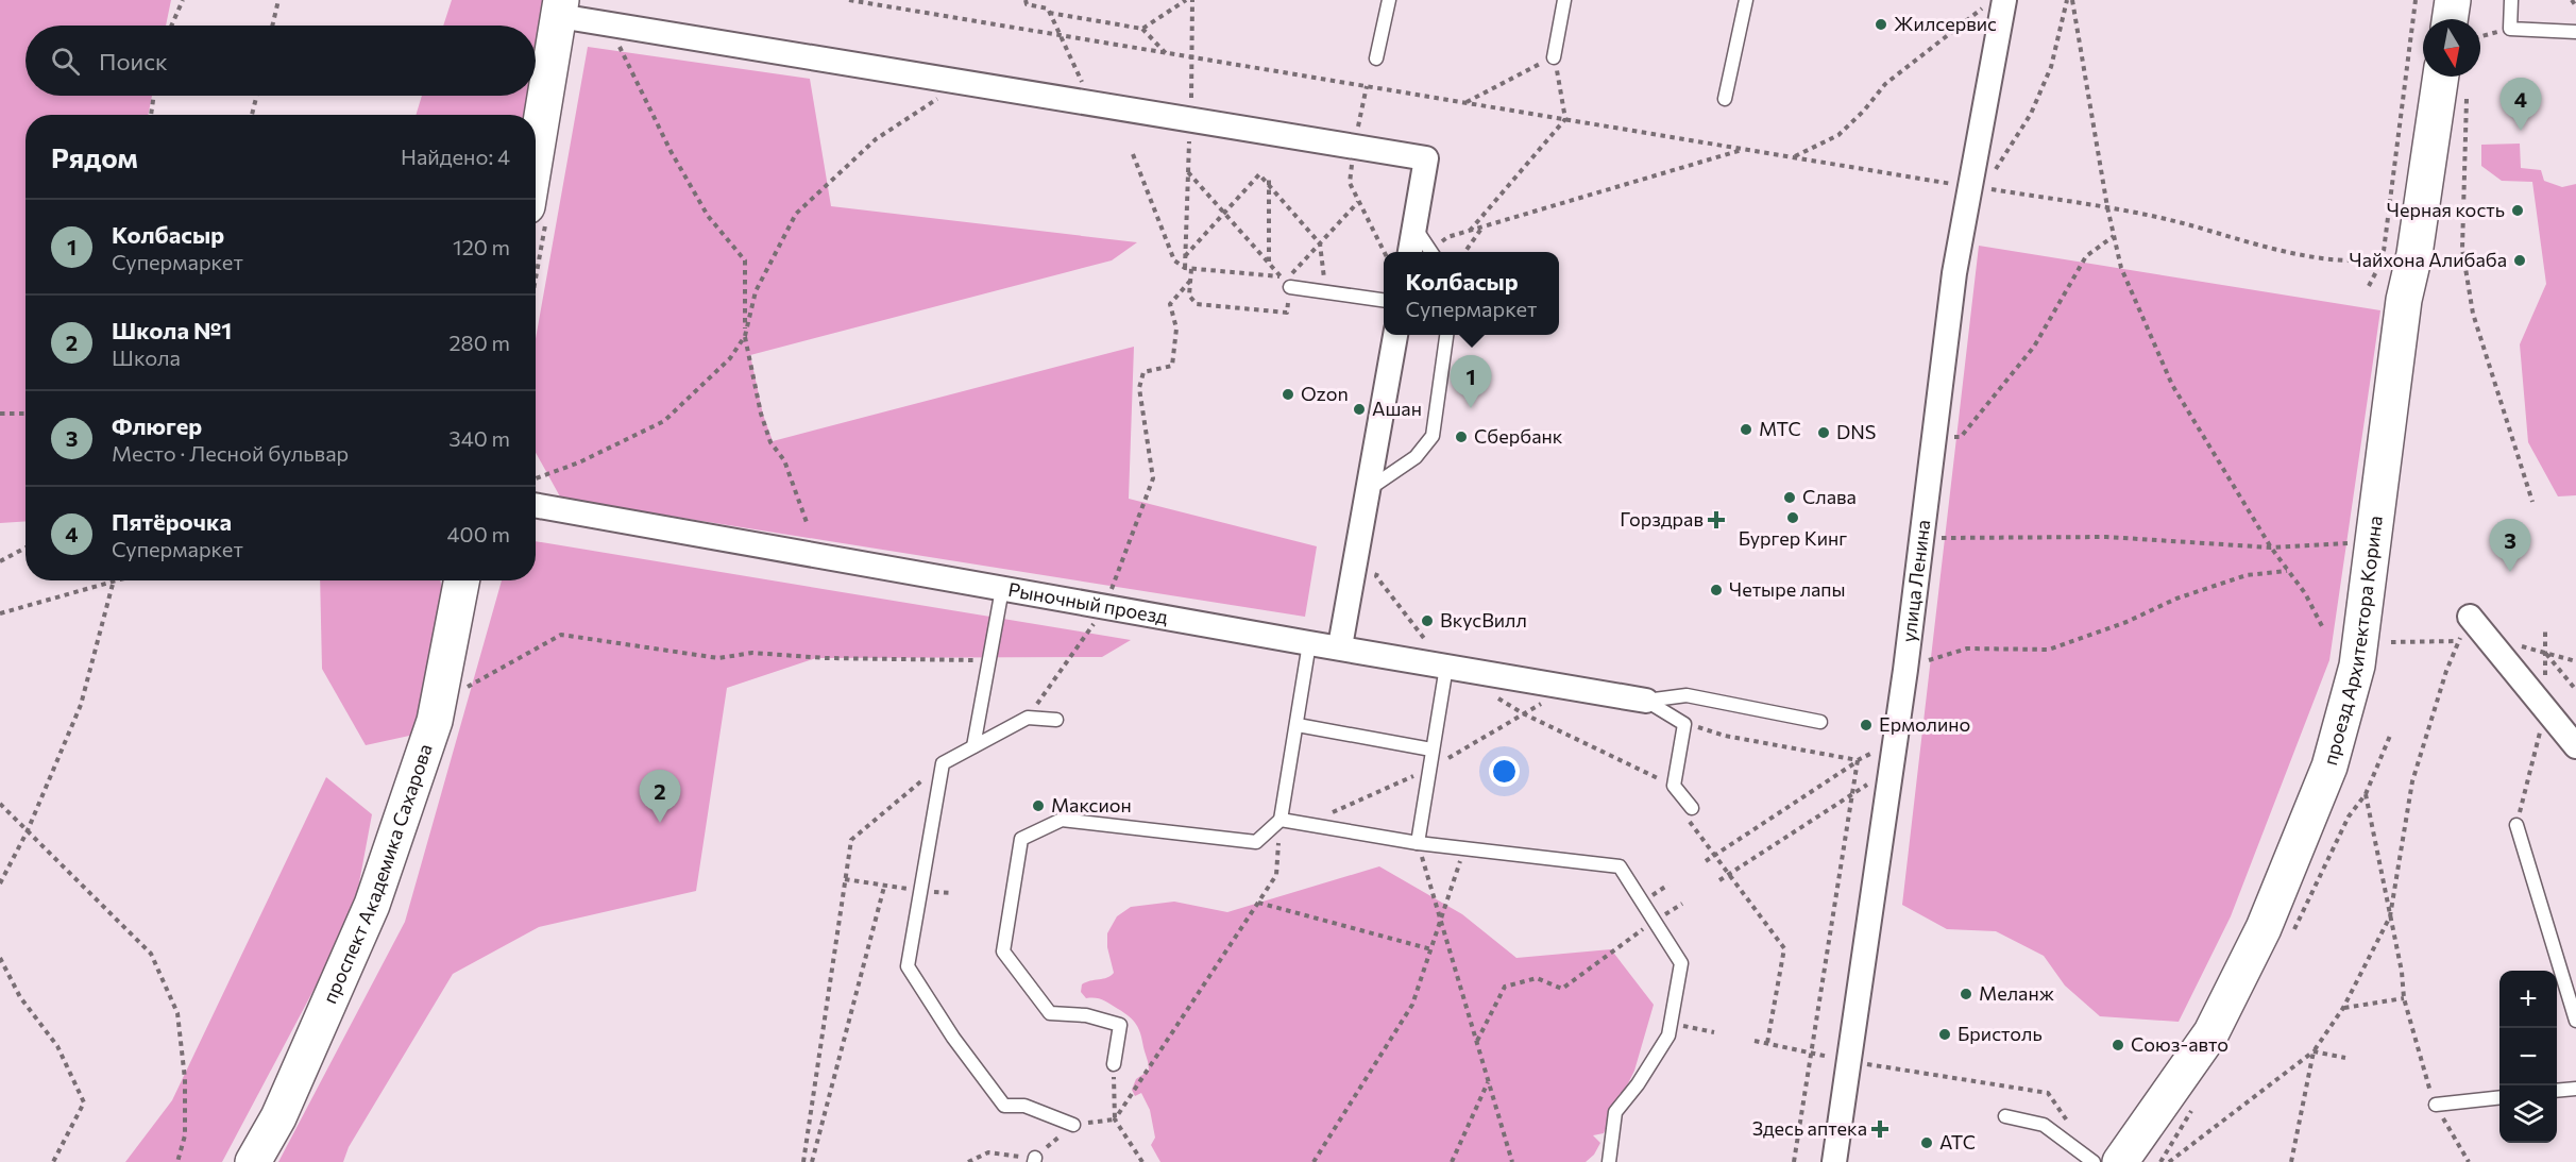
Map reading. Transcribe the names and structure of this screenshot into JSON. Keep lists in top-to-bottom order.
{
  "streets": {
    "street": [
      "улица Ленина",
      "Рыночный проезд",
      "проезд Архитектора Корина",
      "проспект Академика Сахарова"
    ]
  },
  "places": {
    "other": [
      "Жилсервис",
      "Черная кость",
      "Чайхона Алибаба",
      "Ozon",
      "Ашан",
      "МТС",
      "DNS",
      "Сбербанк",
      "Слава",
      "Бургер Кинг",
      "Четыре лапы",
      "ВкусВилл",
      "Ермолино",
      "Максион",
      "Меланж",
      "Бристоль",
      "Союз-авто",
      "АТС"
    ],
    "health": ["Горздрав", "Здесь аптека"]
  },
  "north": "bottom",
  "page": {
    "search": "Поиск",
    "pins": [
      "4",
      "1",
      "3",
      "2"
    ],
    "heading": ["Рядом", "Найдено: 4"],
    "list": [
      {
        "mark": "1",
        "name": "Колбасыр",
        "note": "Супермаркет",
        "value": "120 m"
      },
      {
        "mark": "2",
        "name": "Школа №1",
        "note": "Школа",
        "value": "280 m"
      },
      {
        "mark": "3",
        "name": "Флюгер",
        "note": "Место · Лесной бульвар",
        "value": "340 m"
      },
      {
        "mark": "4",
        "name": "Пятёрочка",
        "note": "Супермаркет",
        "value": "400 m"
      }
    ],
    "popup": ["Колбасыр", "Супермаркет"],
    "map_buttons": ["+", "−"]
  }
}
